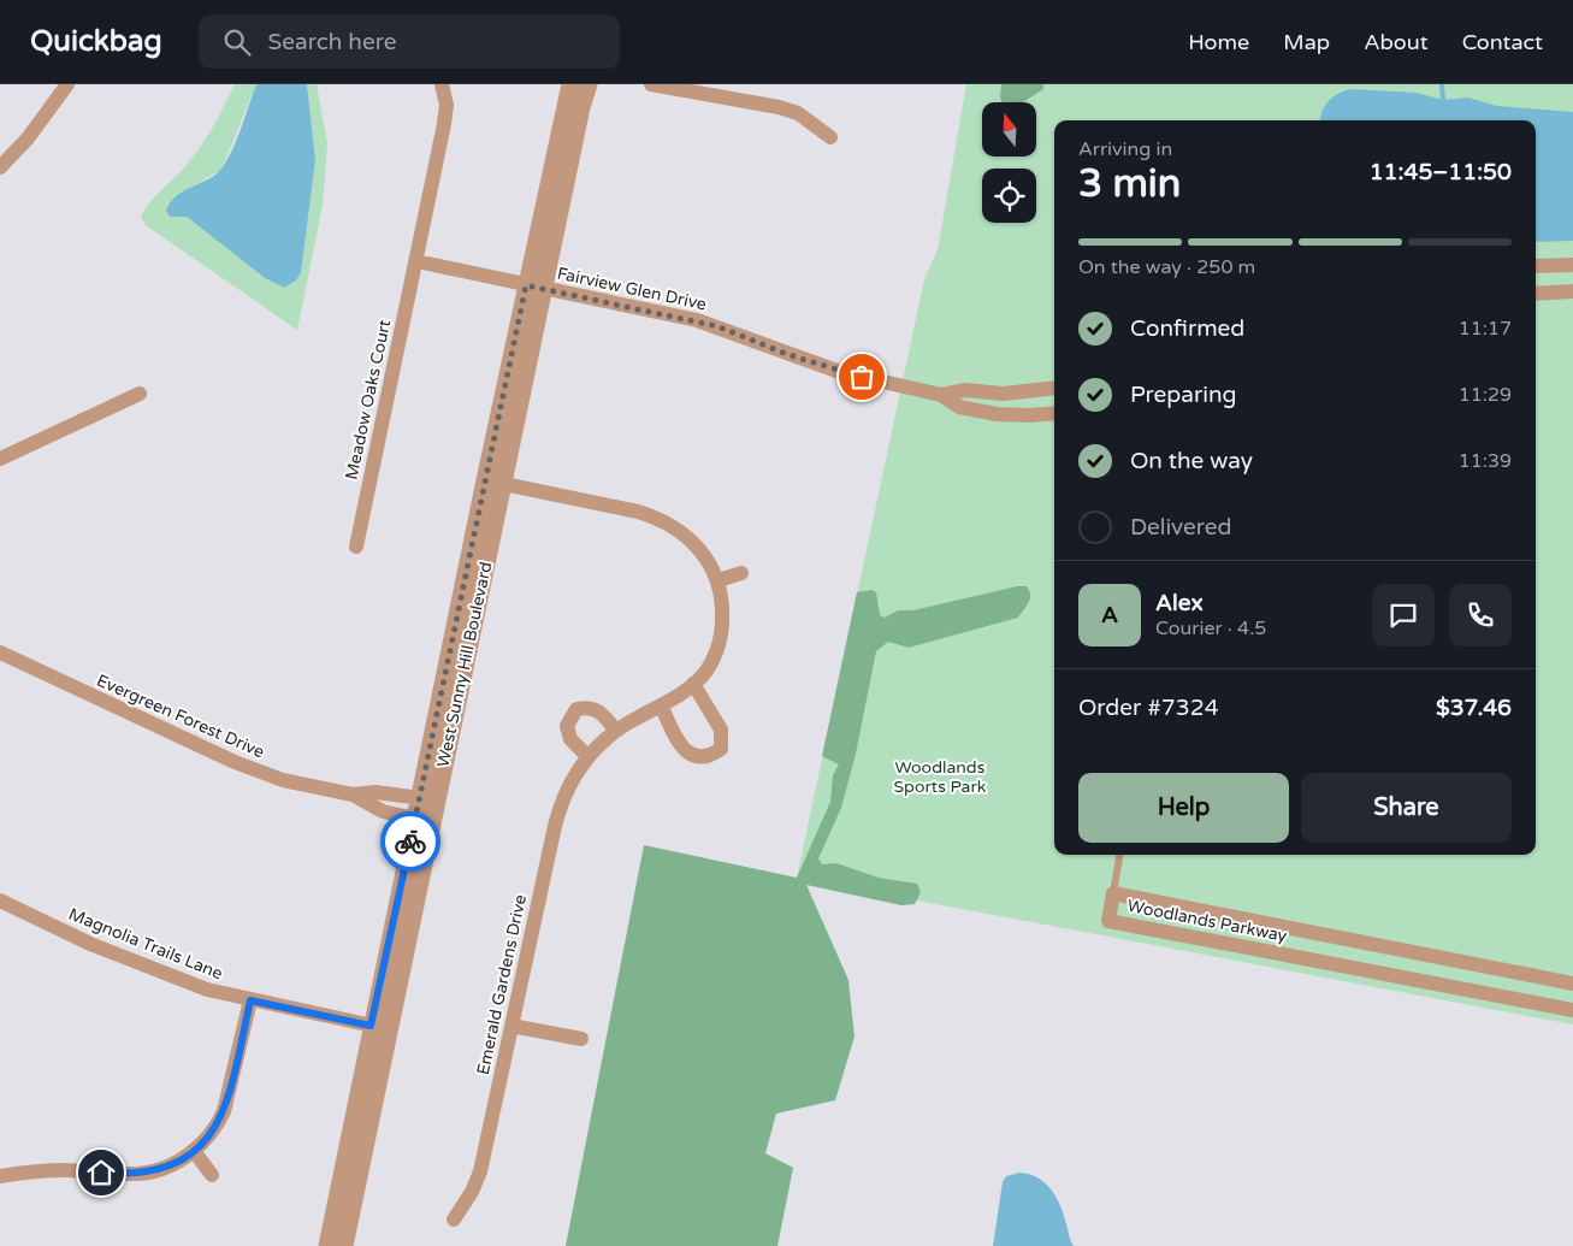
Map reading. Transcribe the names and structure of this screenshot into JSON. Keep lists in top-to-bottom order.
{
  "streets": {
    "street": [
      "Fairview Glen Drive",
      "Meadow Oaks Court",
      "West Sunny Hill Boulevard",
      "Evergreen Forest Drive",
      "Woodlands Parkway",
      "Magnolia Trails Lane",
      "Emerald Gardens Drive"
    ]
  },
  "crossings": [
    ["Fairview Glen Drive", "Meadow Oaks Court"],
    ["Fairview Glen Drive", "West Sunny Hill Boulevard"],
    ["West Sunny Hill Boulevard", "Evergreen Forest Drive"],
    ["West Sunny Hill Boulevard", "Magnolia Trails Lane"],
    ["West Sunny Hill Boulevard", "Emerald Gardens Drive"]
  ],
  "parks": ["Woodlands Sports Park"],
  "north": "top",
  "page": {
    "header": "Quickbag",
    "search": "Search here",
    "nav": [
      "Home",
      "Map",
      "About",
      "Contact"
    ],
    "heading": ["3 min", "Arriving in", "11:45–11:50"],
    "panel": [
      "Alex",
      "Courier · 4.5",
      "Order #7324",
      "$37.46"
    ],
    "bar": "On the way · 250 m",
    "list": [
      ["Confirmed", "11:17"],
      ["Preparing", "11:29"],
      ["On the way", "11:39"],
      "Delivered"
    ],
    "round": "A",
    "buttons": ["Help", "Share"]
  }
}
